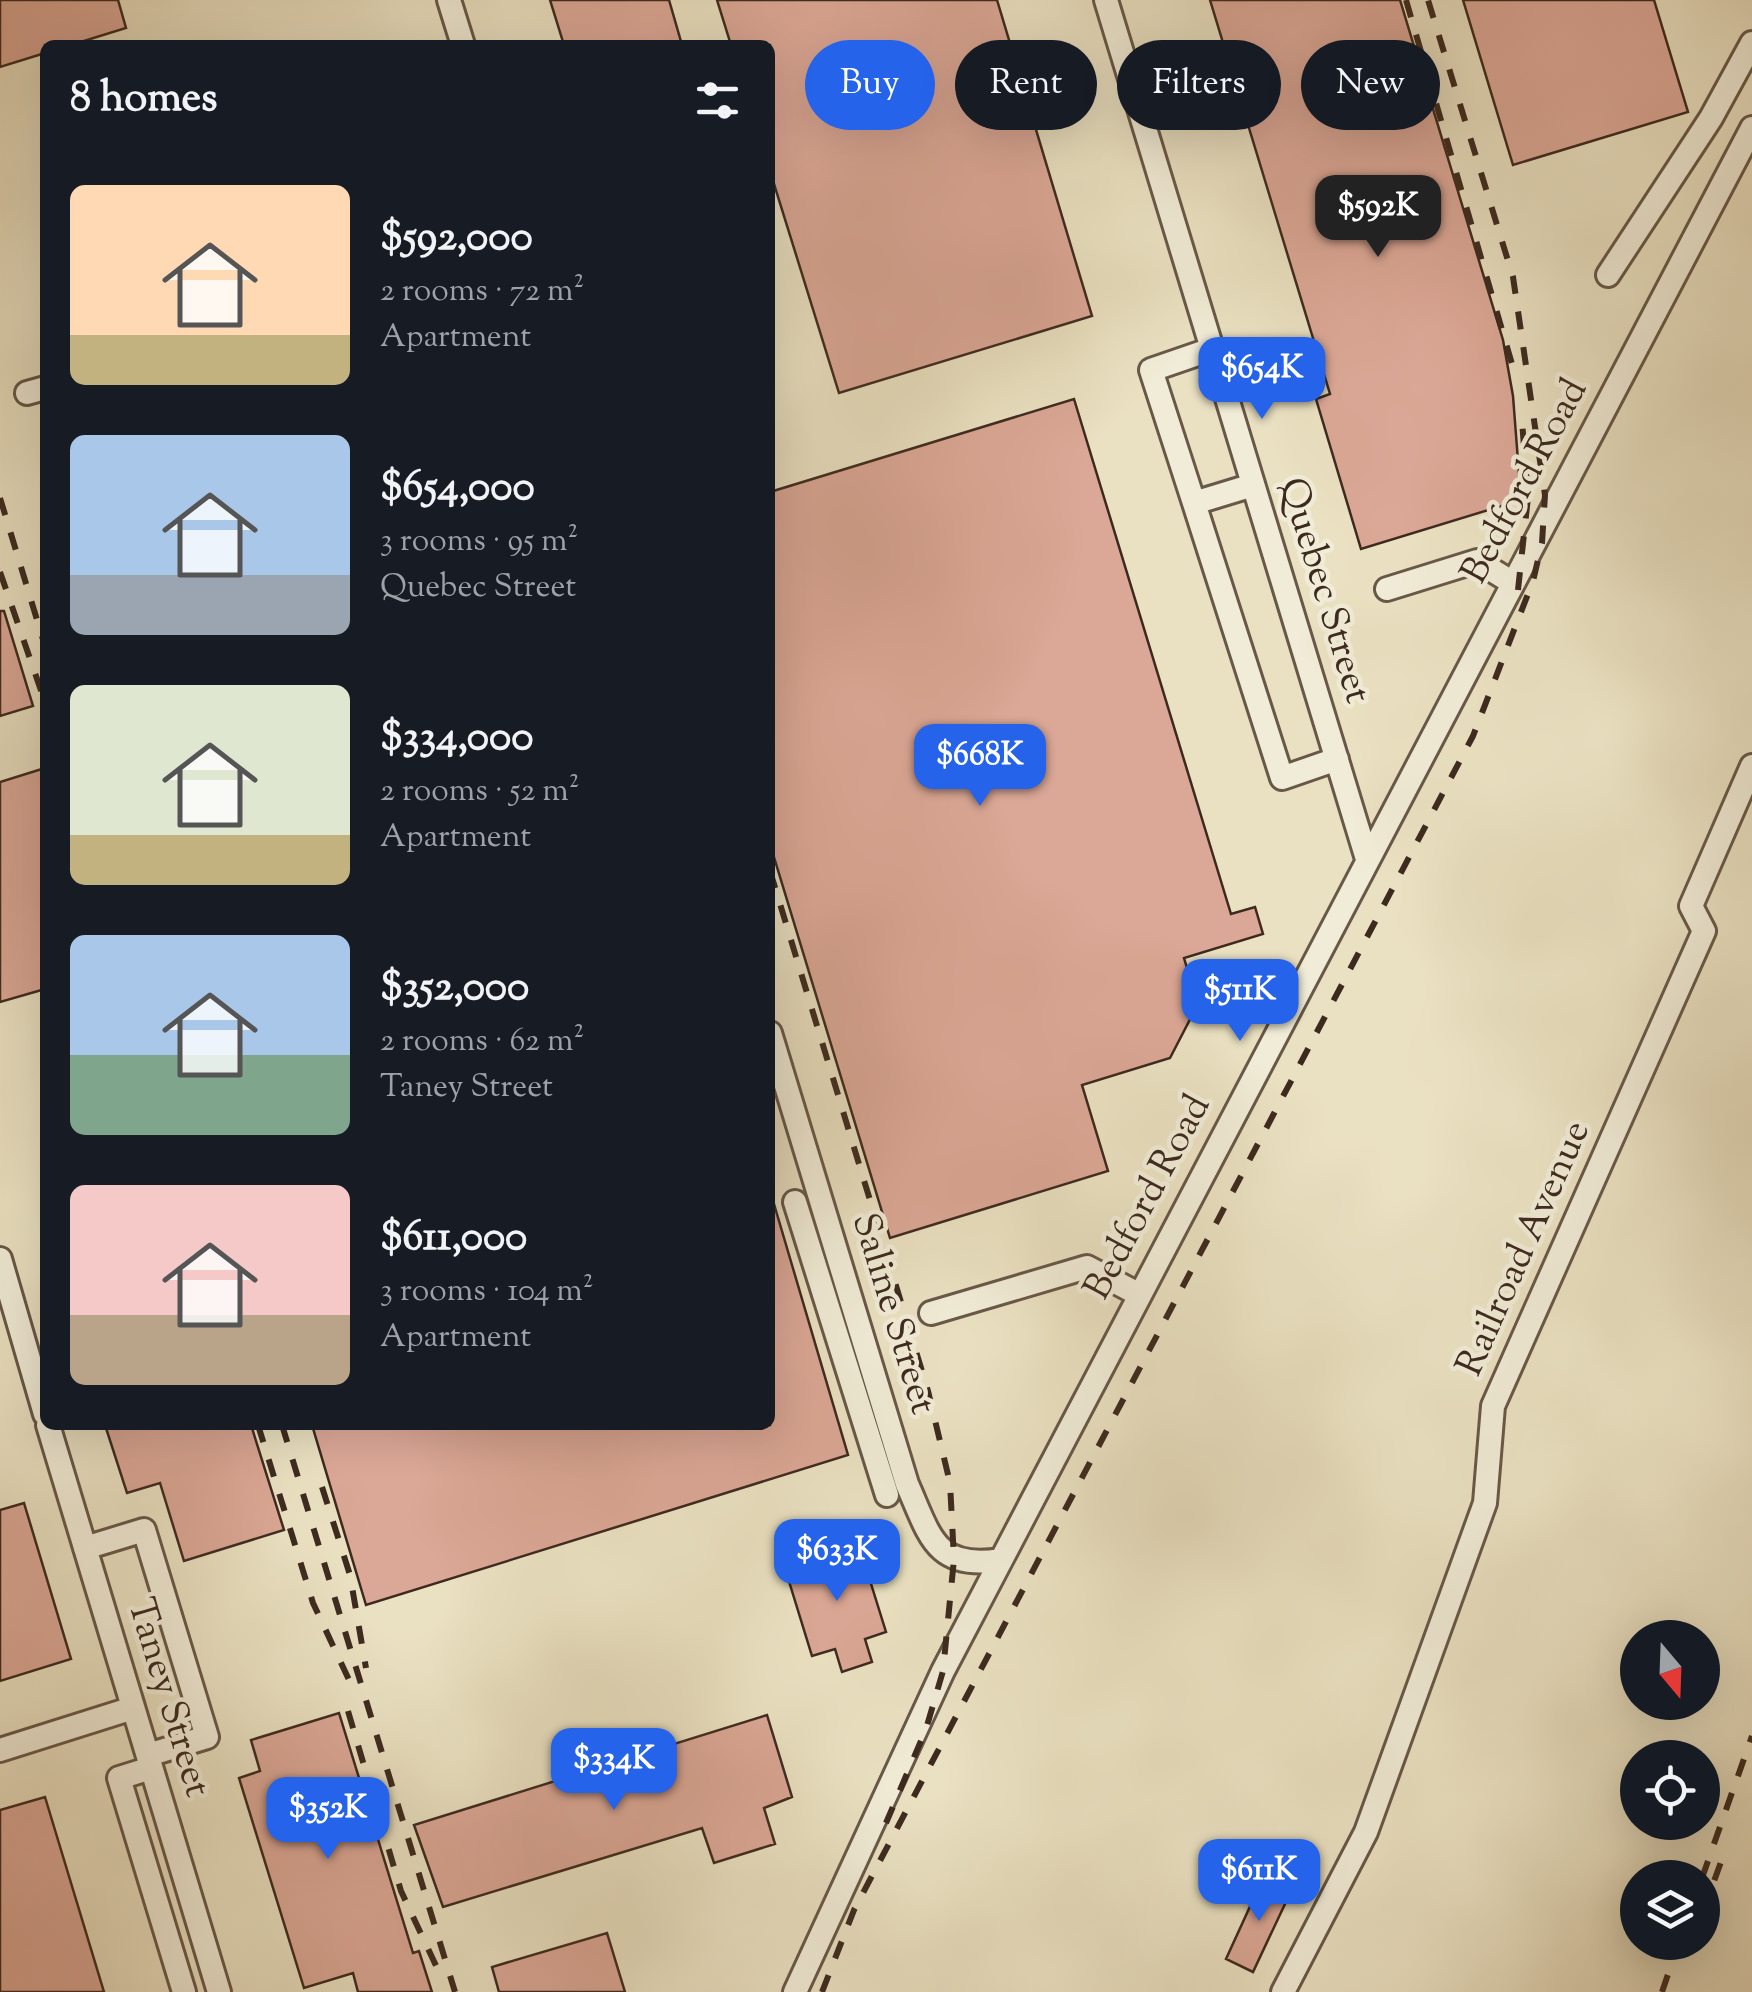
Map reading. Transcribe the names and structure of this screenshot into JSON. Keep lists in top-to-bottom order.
{
  "streets": {
    "street": [
      "Bedford Road",
      "Quebec Street",
      "Railroad Avenue",
      "Saline Street",
      "Taney Street"
    ]
  },
  "crossings": [
    ["Bedford Road", "Quebec Street"],
    ["Bedford Road", "Saline Street"]
  ],
  "north": "bottom",
  "page": {
    "chip": [
      "Buy",
      "Rent",
      "Filters",
      "New"
    ],
    "heading": "8 homes",
    "list": [
      {
        "name": "$592,000",
        "note": "2 rooms · 72 m² · Apartment"
      },
      {
        "name": "$654,000",
        "note": "3 rooms · 95 m² · Quebec Street"
      },
      {
        "name": "$334,000",
        "note": "2 rooms · 52 m² · Apartment"
      },
      {
        "name": "$352,000",
        "note": "2 rooms · 62 m² · Taney Street"
      },
      {
        "name": "$611,000",
        "note": "3 rooms · 104 m² · Apartment"
      }
    ],
    "price": [
      "$592K",
      "$654K",
      "$668K",
      "$511K",
      "$633K",
      "$334K",
      "$352K",
      "$611K"
    ]
  }
}
